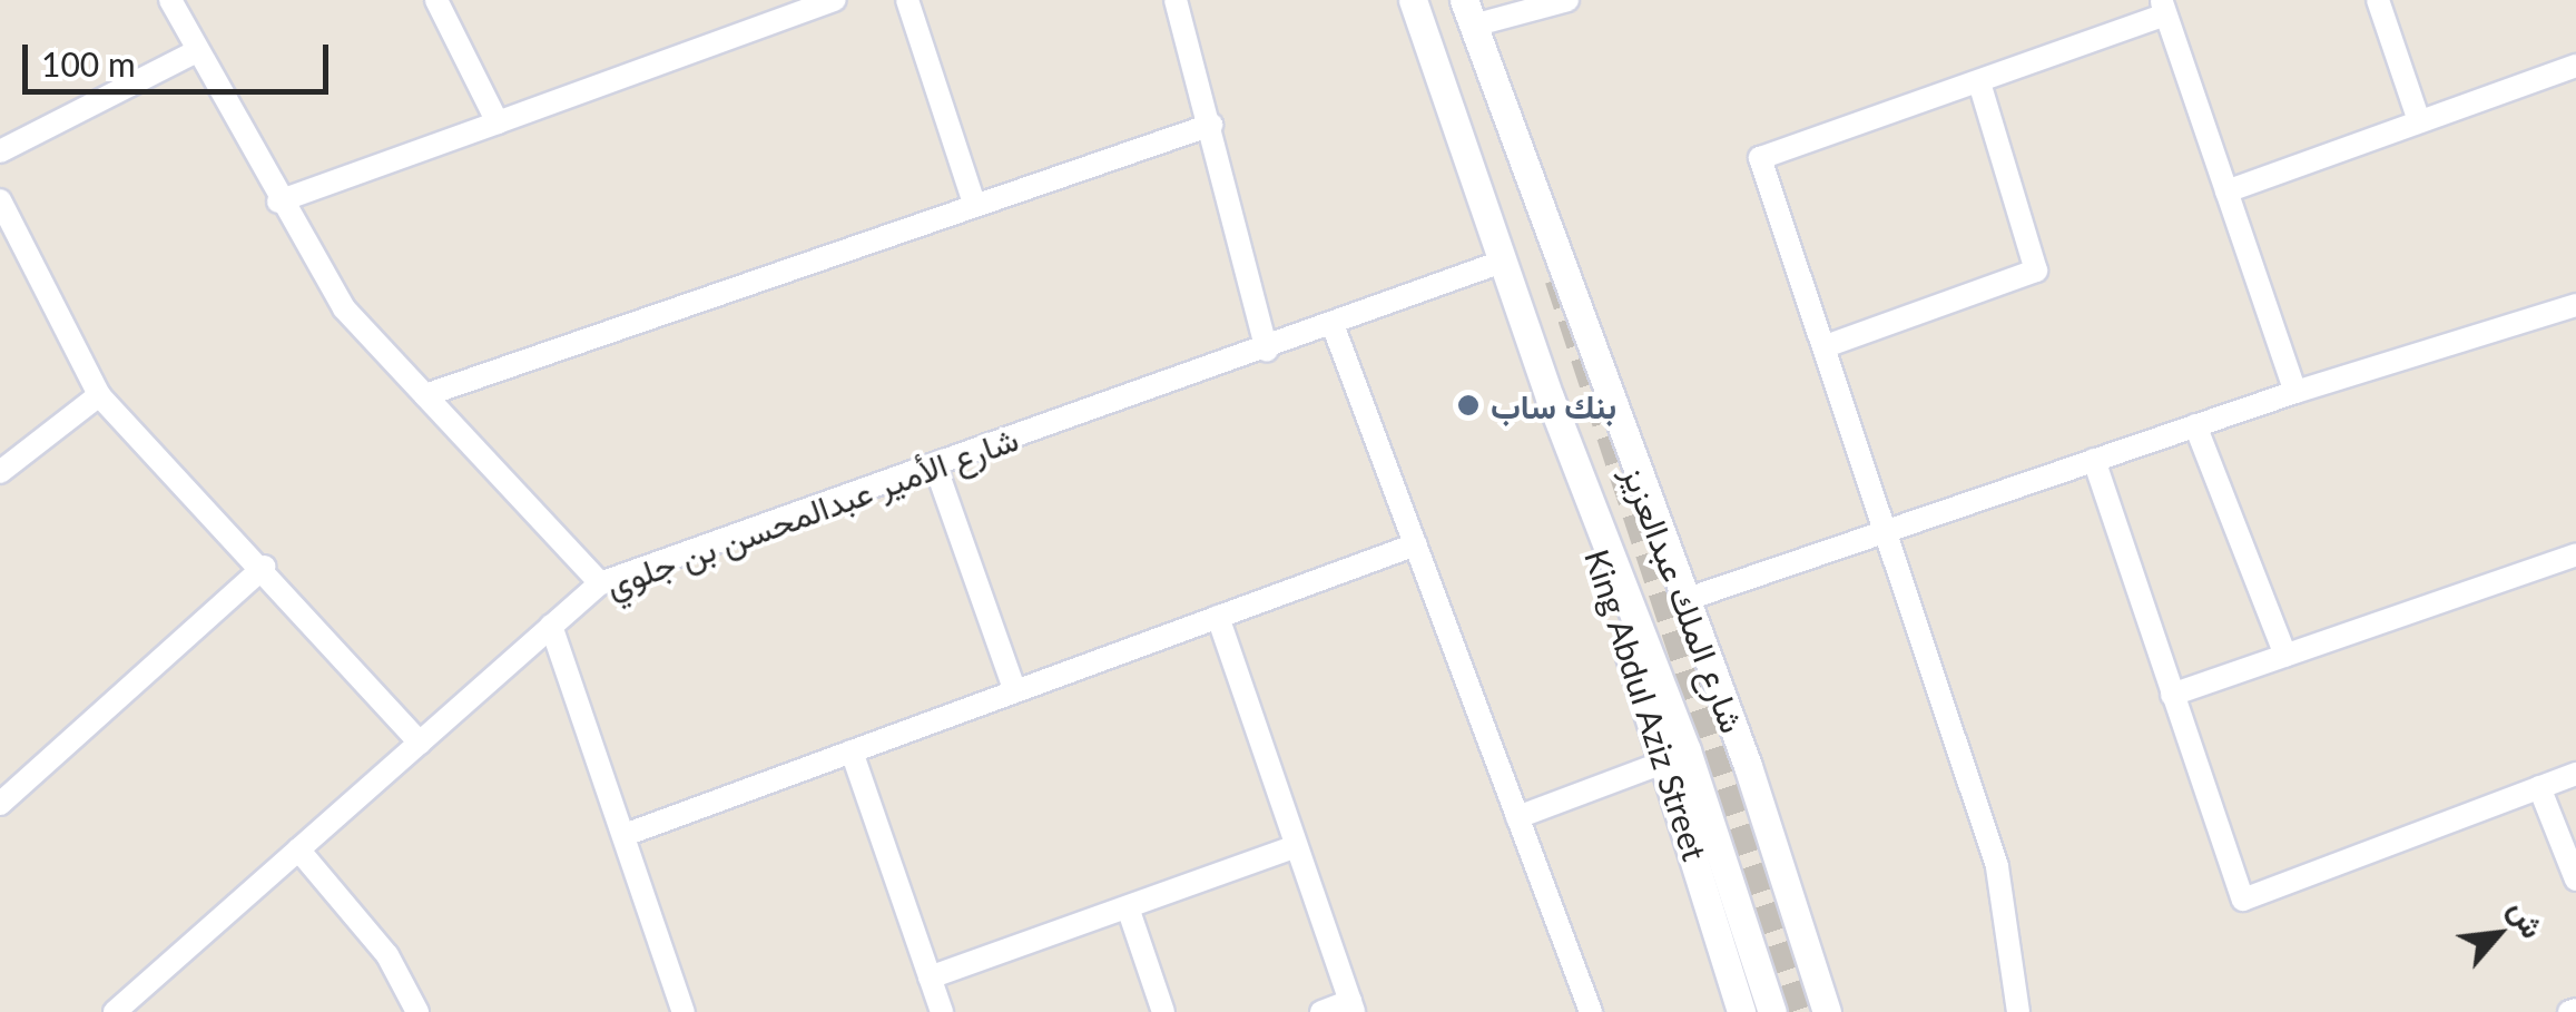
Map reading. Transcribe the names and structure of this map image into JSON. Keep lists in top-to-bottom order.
{
  "streets": {
    "street": ["شارع الأمير عبدالمحسن بن جلوي", "شارع الملك عبدالعزيز", "King Abdul Aziz Street"]
  },
  "crossings": [
    ["شارع الأمير عبدالمحسن بن جلوي", "شارع الملك عبدالعزيز"],
    ["شارع الملك عبدالعزيز", "King Abdul Aziz Street"]
  ],
  "places": ["بنك ساب"],
  "scale_bar": "100 m",
  "north": "top right"
}
